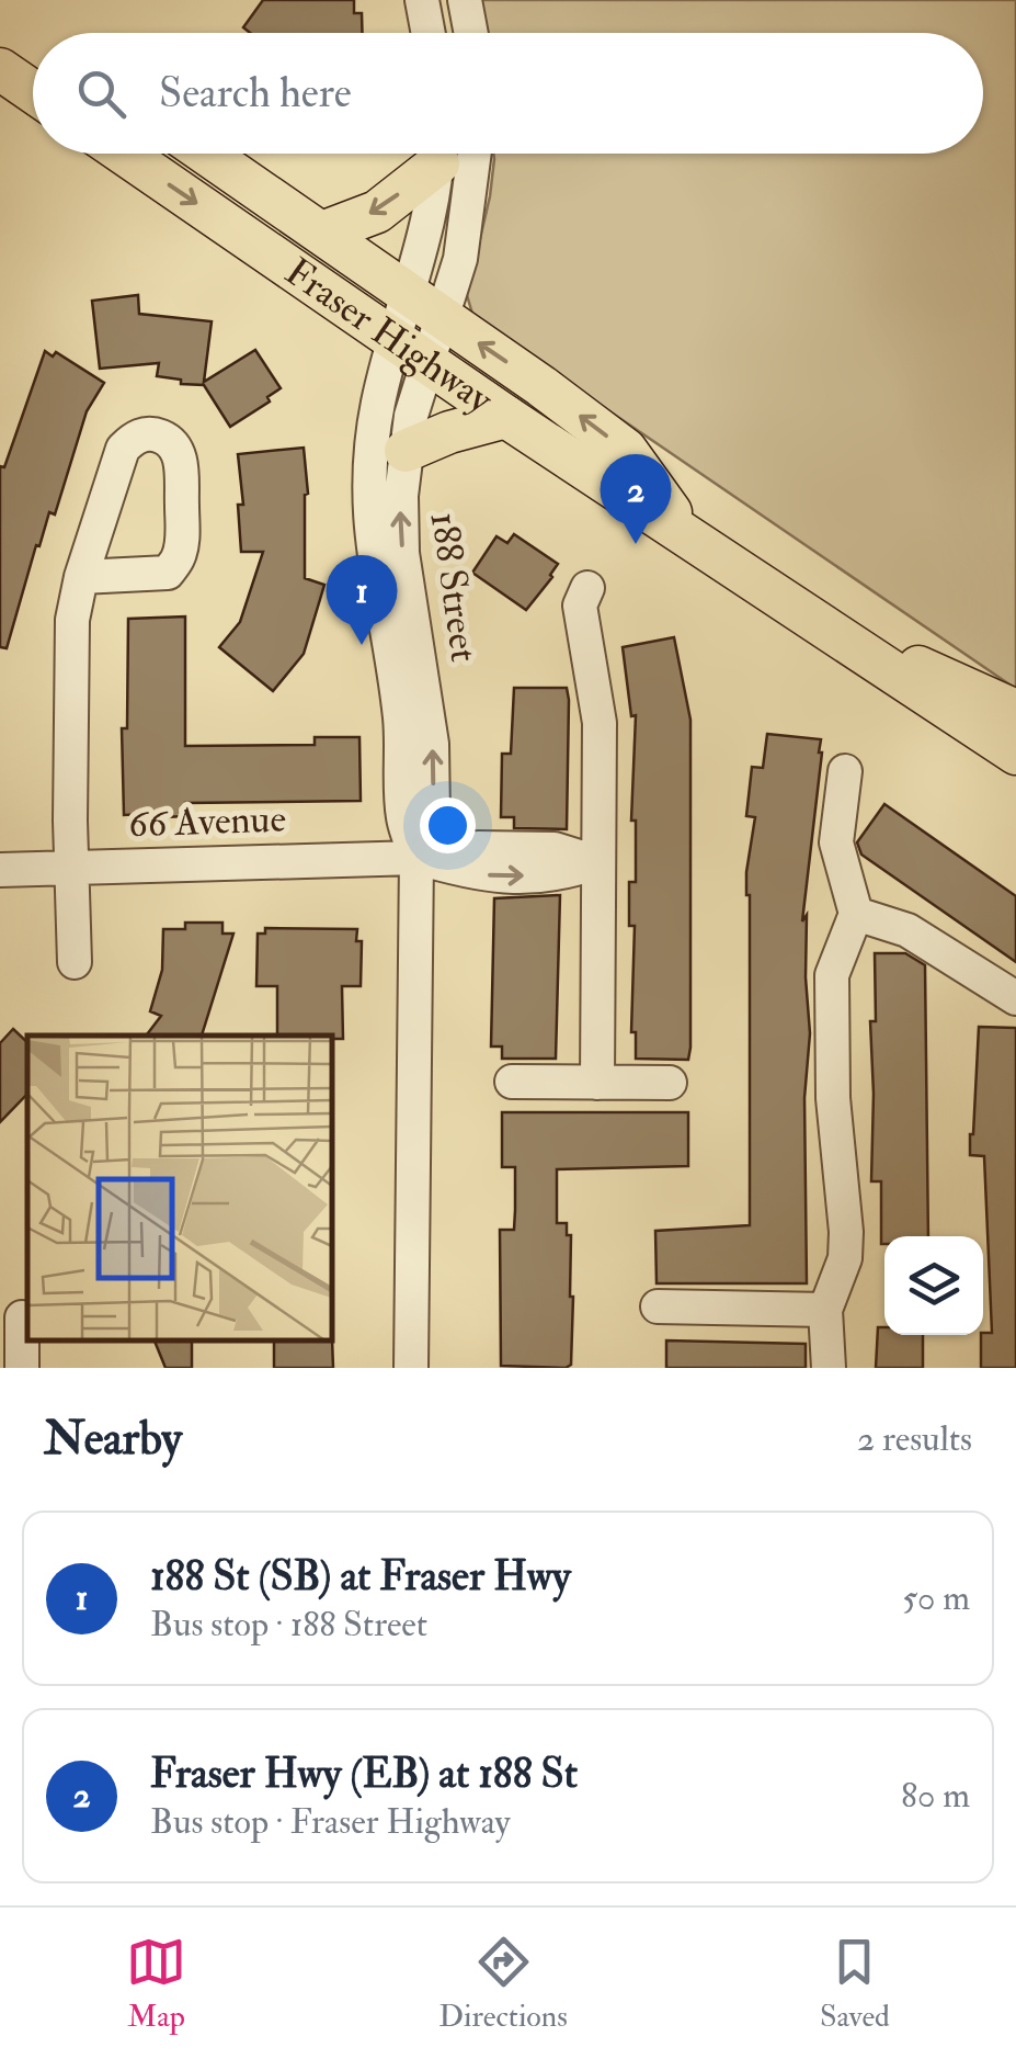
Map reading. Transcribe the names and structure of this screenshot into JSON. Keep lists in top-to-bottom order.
{
  "streets": {
    "main road": ["Fraser Highway"],
    "street": ["188 Street", "66 Avenue"]
  },
  "crossings": [
    ["Fraser Highway", "188 Street"],
    ["188 Street", "66 Avenue"]
  ],
  "page": {
    "search": "Search here",
    "pins": ["2", "1"],
    "heading": ["Nearby", "2 results"],
    "list": [
      {
        "mark": "1",
        "name": "188 St (SB) at Fraser Hwy",
        "note": "Bus stop · 188 Street",
        "value": "50 m"
      },
      {
        "mark": "2",
        "name": "Fraser Hwy (EB) at 188 St",
        "note": "Bus stop · Fraser Highway",
        "value": "80 m"
      }
    ],
    "nav": ["Map", "Directions", "Saved"]
  }
}
